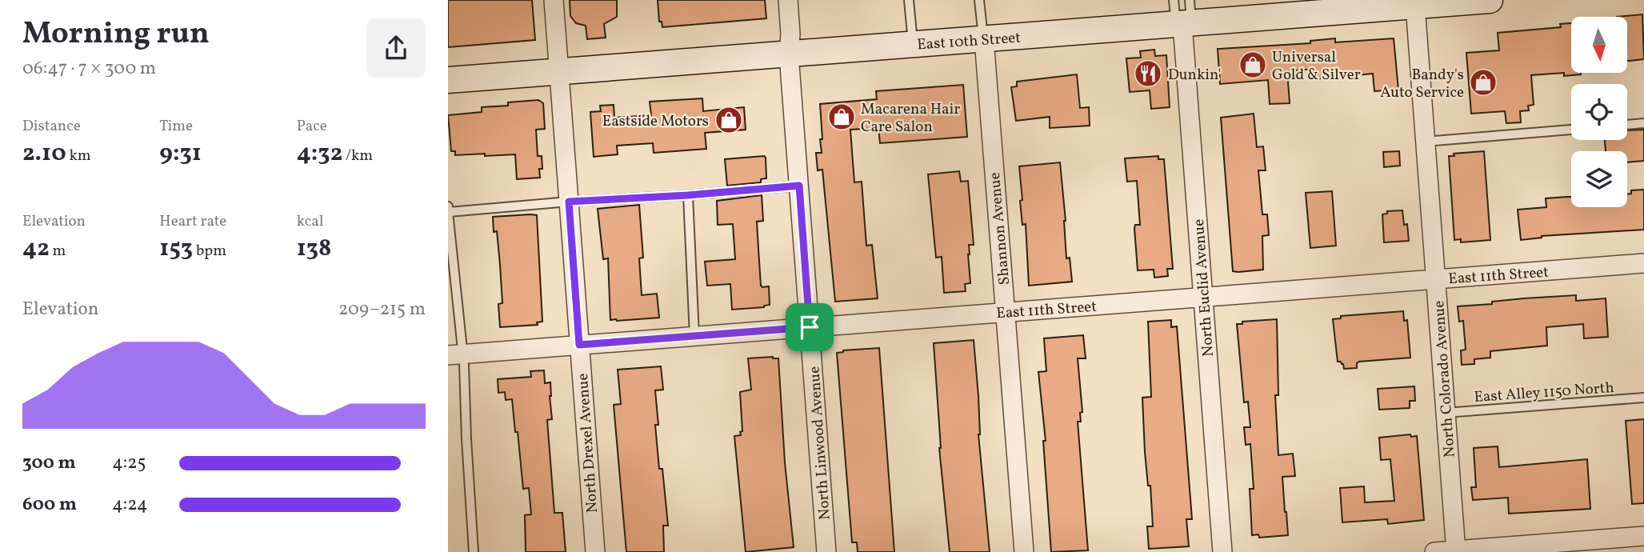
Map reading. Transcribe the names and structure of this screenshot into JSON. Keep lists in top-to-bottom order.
{
  "streets": {
    "main road": ["East 10th Street"],
    "street": [
      "Shannon Avenue",
      "East 11th Street",
      "North Euclid Avenue",
      "North Colorado Avenue",
      "North Drexel Avenue",
      "North Linwood Avenue"
    ],
    "lane": ["East Alley 1150 North"]
  },
  "crossings": [
    ["East 10th Street", "Shannon Avenue"],
    ["East 10th Street", "North Euclid Avenue"],
    ["East 10th Street", "North Colorado Avenue"],
    ["East 10th Street", "North Drexel Avenue"],
    ["East 10th Street", "North Linwood Avenue"],
    ["Shannon Avenue", "East 11th Street"],
    ["East 11th Street", "North Euclid Avenue"],
    ["East 11th Street", "North Colorado Avenue"],
    ["East 11th Street", "North Drexel Avenue"],
    ["East 11th Street", "North Linwood Avenue"],
    ["North Colorado Avenue", "East Alley 1150 North"]
  ],
  "places": {
    "shop": [
      "Universal Gold & Silver",
      "Bandy's Auto Service",
      "Macarena Hair Care Salon",
      "Eastside Motors"
    ],
    "restaurant": ["Dunkin'"]
  },
  "north": "bottom",
  "page": {
    "heading": ["Morning run", "06:47 · 7 × 300 m"],
    "stats": [
      ["Distance", "2.10 km"],
      ["Time", "9:31"],
      ["Pace", "4:32 /km"],
      ["Elevation", "42 m"],
      ["Heart rate", "153 bpm"],
      ["kcal", "138"]
    ],
    "chart": ["Elevation", "209–215 m"],
    "list": [
      {
        "name": "300 m",
        "note": "4:25"
      },
      {
        "name": "600 m",
        "note": "4:24"
      }
    ]
  }
}
